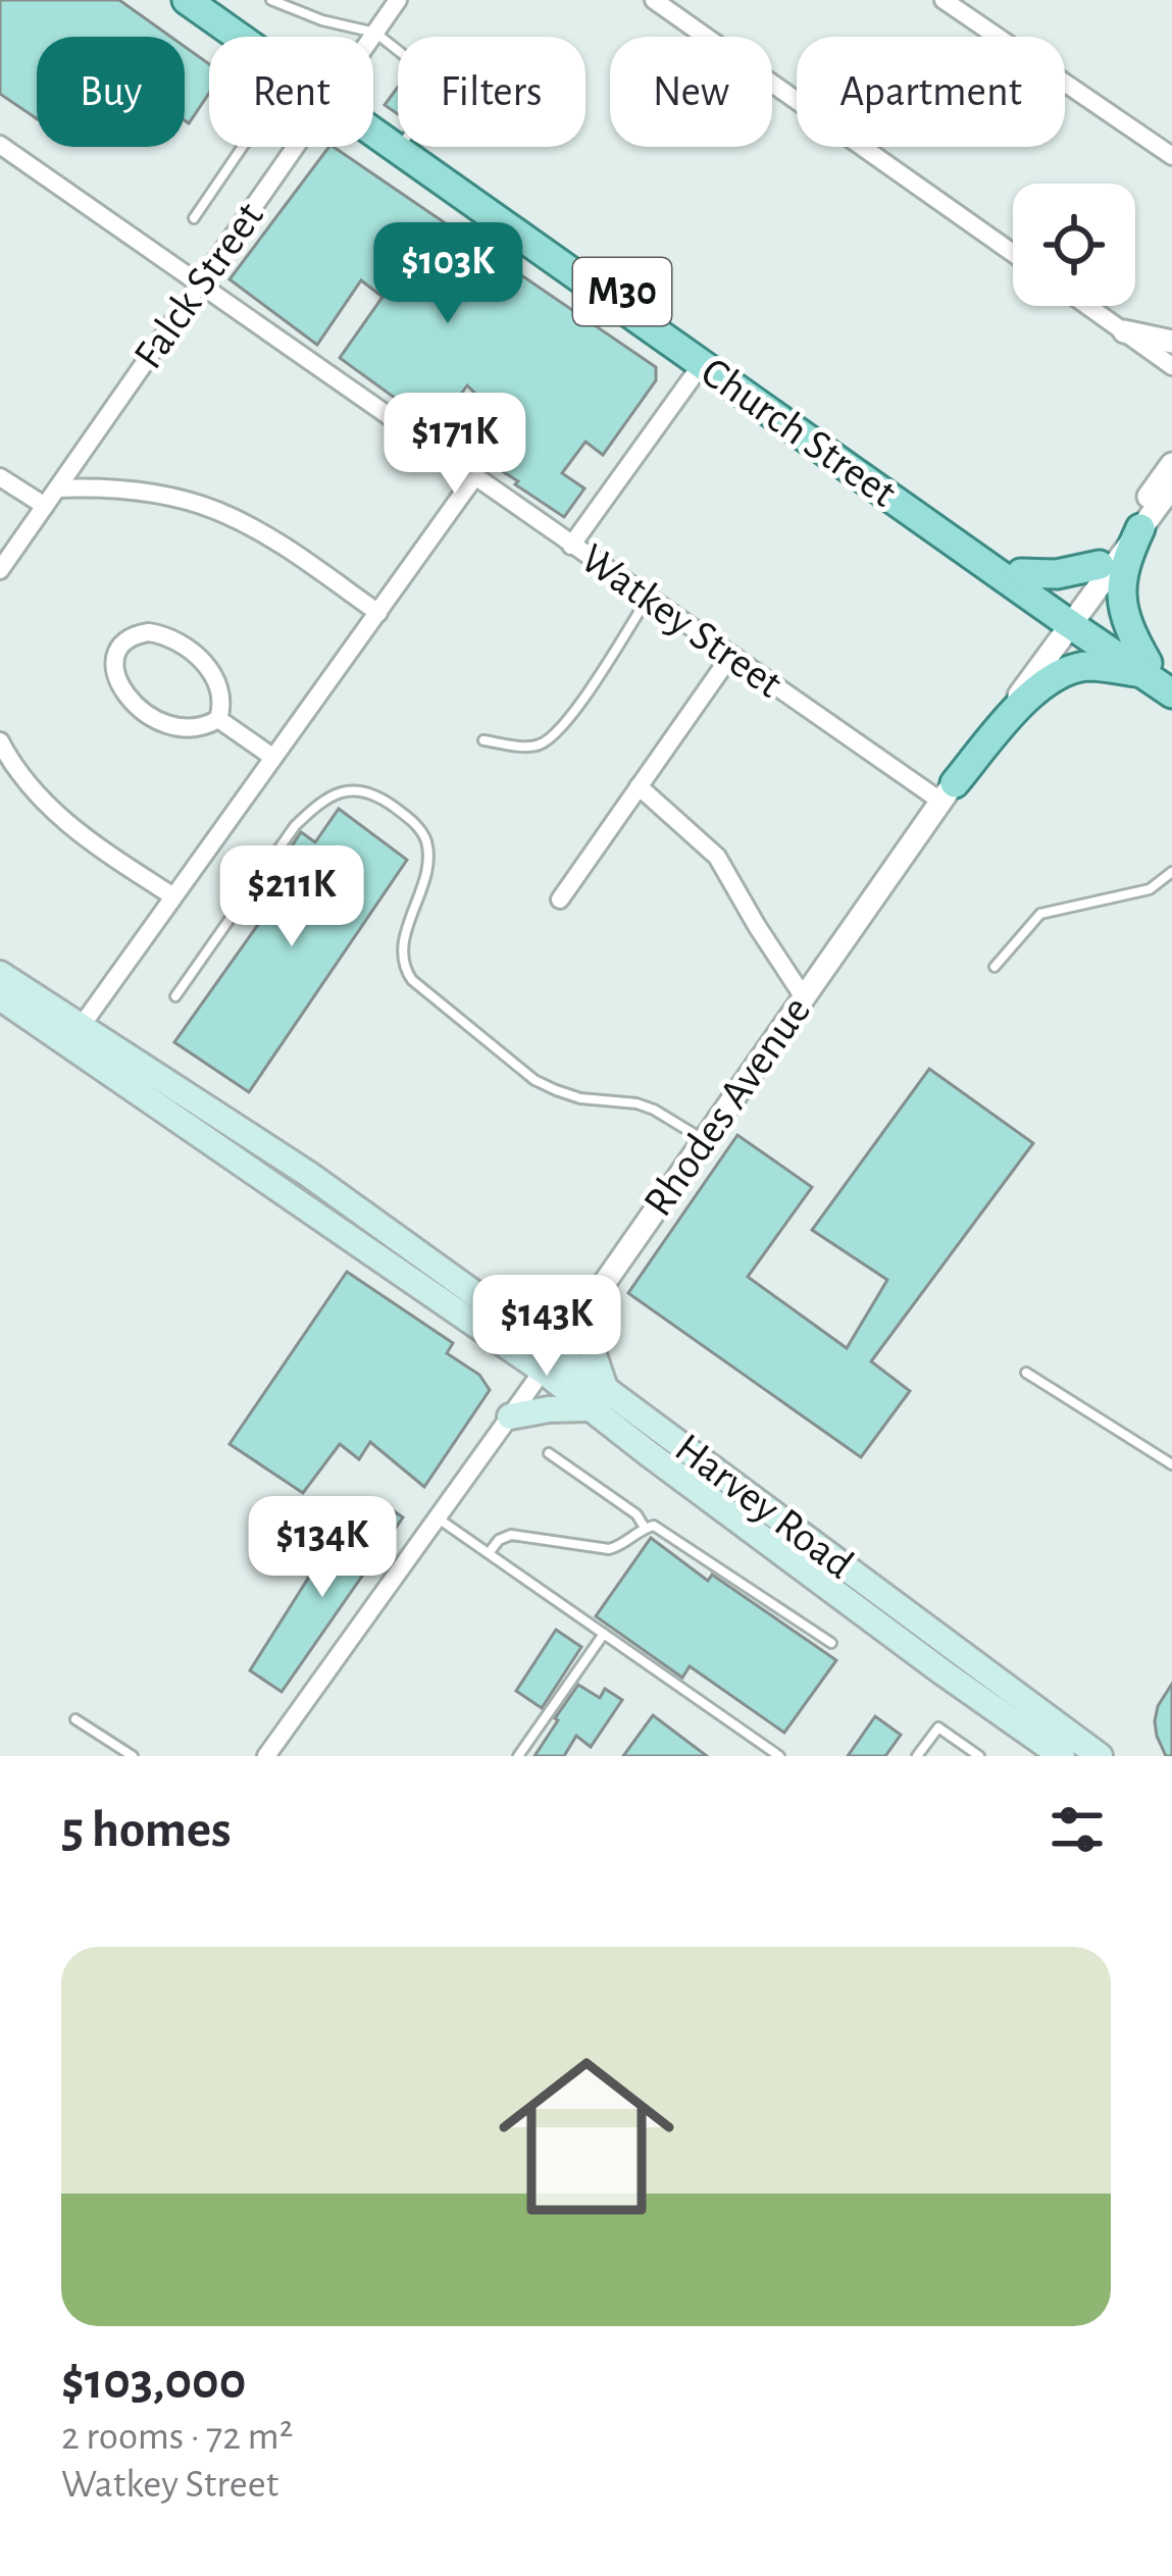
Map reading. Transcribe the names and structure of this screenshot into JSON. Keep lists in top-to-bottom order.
{
  "streets": {
    "main road": ["M30", "Church Street", "Harvey Road"],
    "street": ["Falck Street", "Watkey Street", "Rhodes Avenue"]
  },
  "crossings": [
    ["Falck Street", "Watkey Street"],
    ["Church Street", "Rhodes Avenue"],
    ["Watkey Street", "Rhodes Avenue"],
    ["Rhodes Avenue", "Harvey Road"]
  ],
  "page": {
    "chip": [
      "Buy",
      "Rent",
      "Filters",
      "New",
      "Apartment"
    ],
    "price": [
      "$103K",
      "$171K",
      "$211K",
      "$143K",
      "$134K"
    ],
    "heading": "5 homes",
    "list": [
      {
        "name": "$103,000",
        "note": "2 rooms · 72 m² · Watkey Street"
      }
    ]
  }
}
